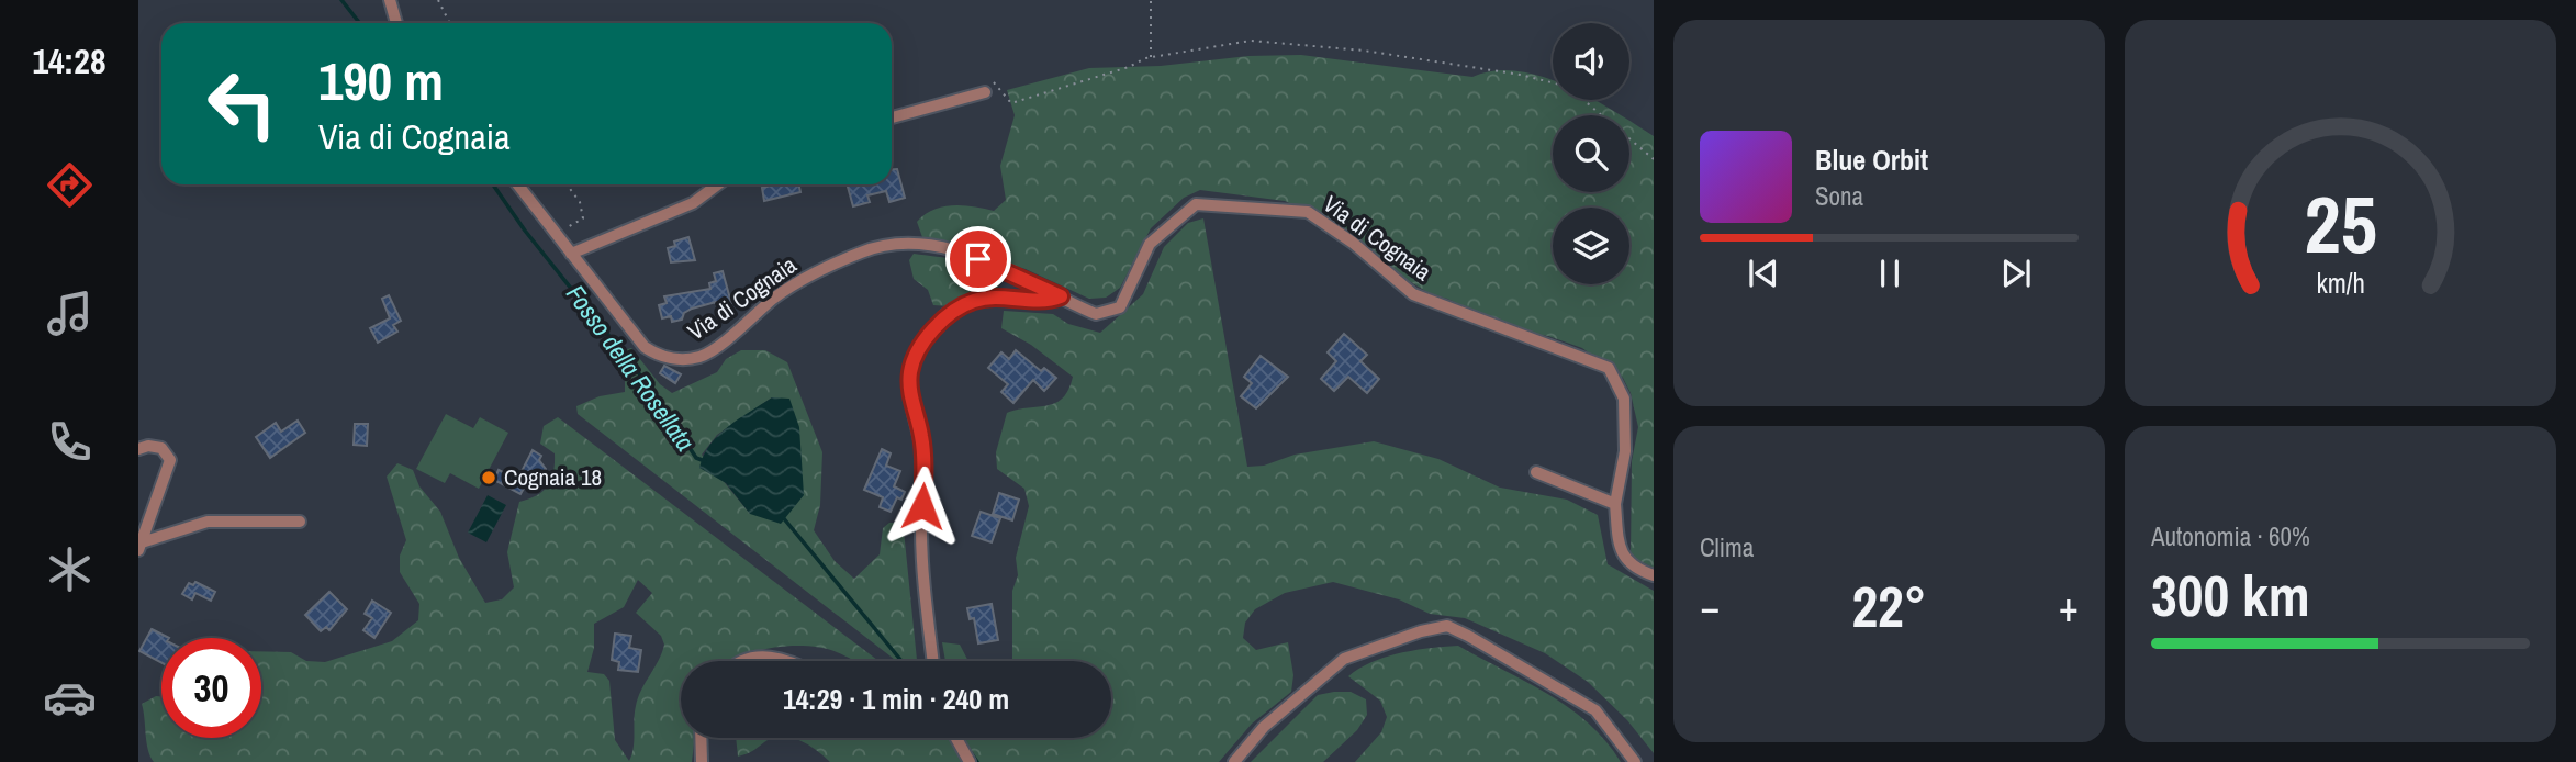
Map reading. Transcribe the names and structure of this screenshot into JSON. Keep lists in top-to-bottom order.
{
  "streets": {
    "street": ["Via di Cognaia"]
  },
  "water": ["Fosso della Rosellata"],
  "places": ["Cognaia 18"],
  "page": {
    "tabs": "14:28",
    "turn": ["190 m", "Via di Cognaia"],
    "song": ["Blue Orbit", "Sona"],
    "tile": [
      "Clima",
      ["Autonomia · 60%", "300 km"]
    ],
    "heat": ["−", "22°", "+"],
    "limit": "30",
    "trip": "14:29 · 1 min · 240 m",
    "gauge": ["25", "km/h"]
  }
}
